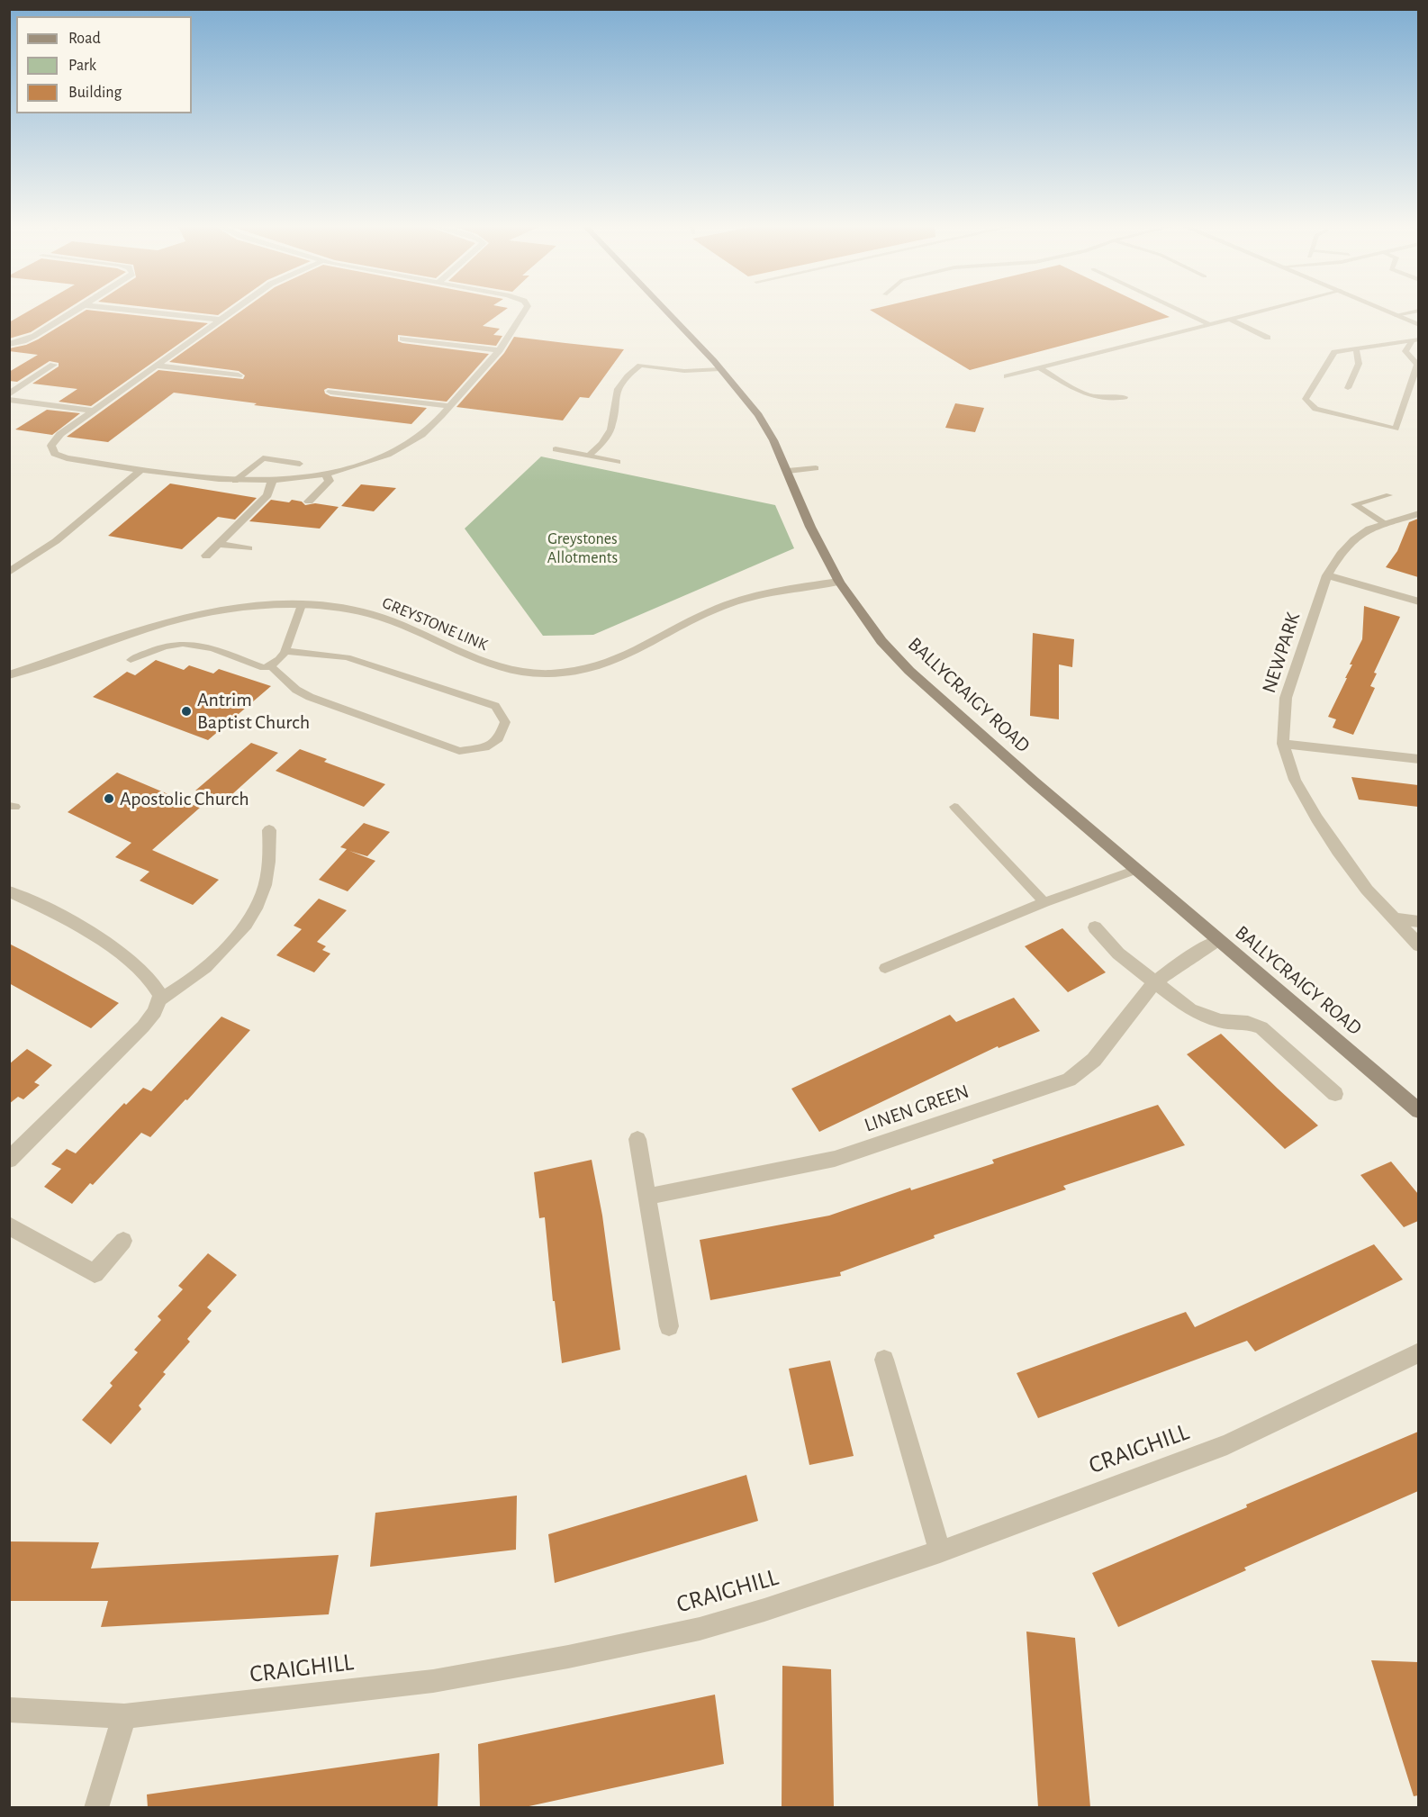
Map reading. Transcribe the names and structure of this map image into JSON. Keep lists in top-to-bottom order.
{
  "streets": {
    "main road": ["BALLYCRAIGY ROAD"],
    "street": [
      "GREYSTONE LINK",
      "NEWPARK",
      "LINEN GREEN",
      "CRAIGHILL"
    ]
  },
  "crossings": [
    ["GREYSTONE LINK", "BALLYCRAIGY ROAD"],
    ["BALLYCRAIGY ROAD", "LINEN GREEN"]
  ],
  "parks": ["Greystones Allotments"],
  "places": ["Antrim Baptist Church", "Apostolic Church"],
  "legend": ["Road", "Park", "Building"]
}
